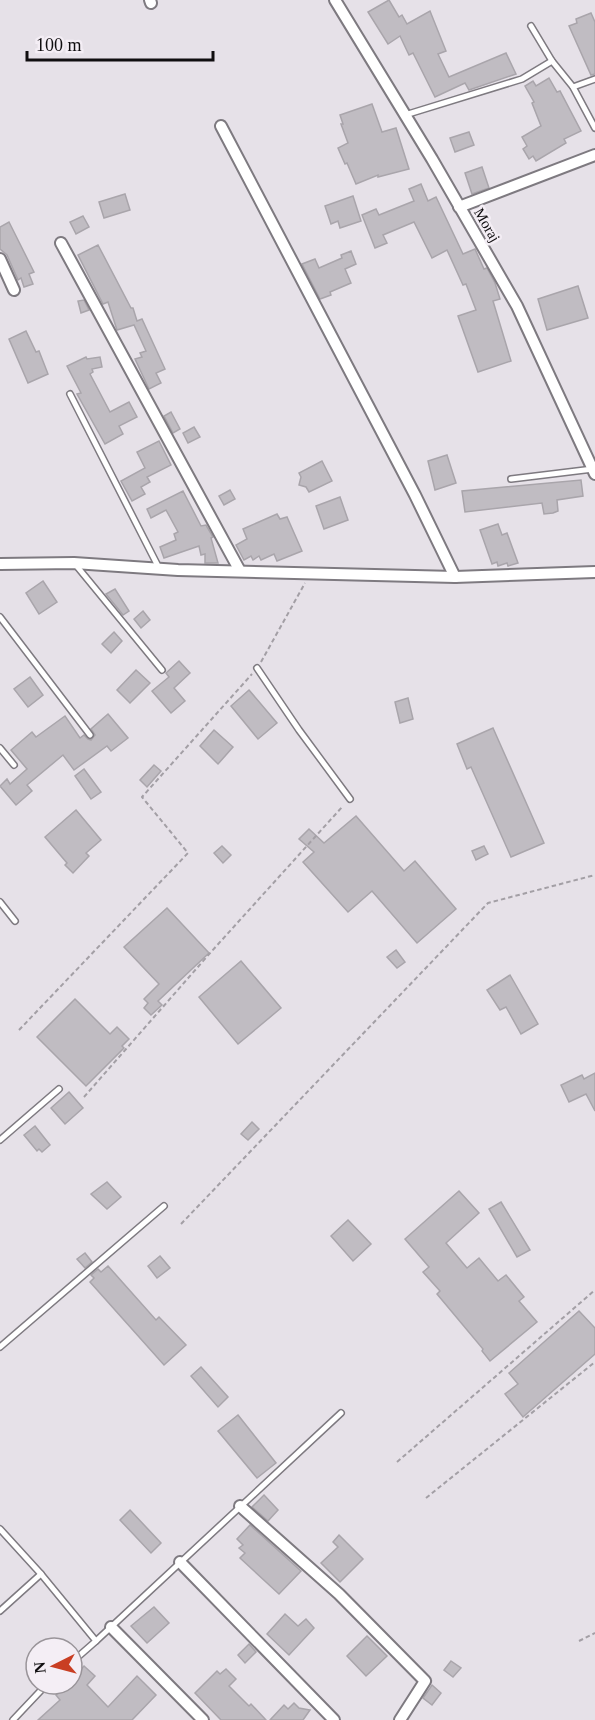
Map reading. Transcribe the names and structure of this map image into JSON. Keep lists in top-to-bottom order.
{
  "streets": {
    "street": ["Moraj"]
  },
  "scale_bar": "100 m",
  "north": "left"
}
